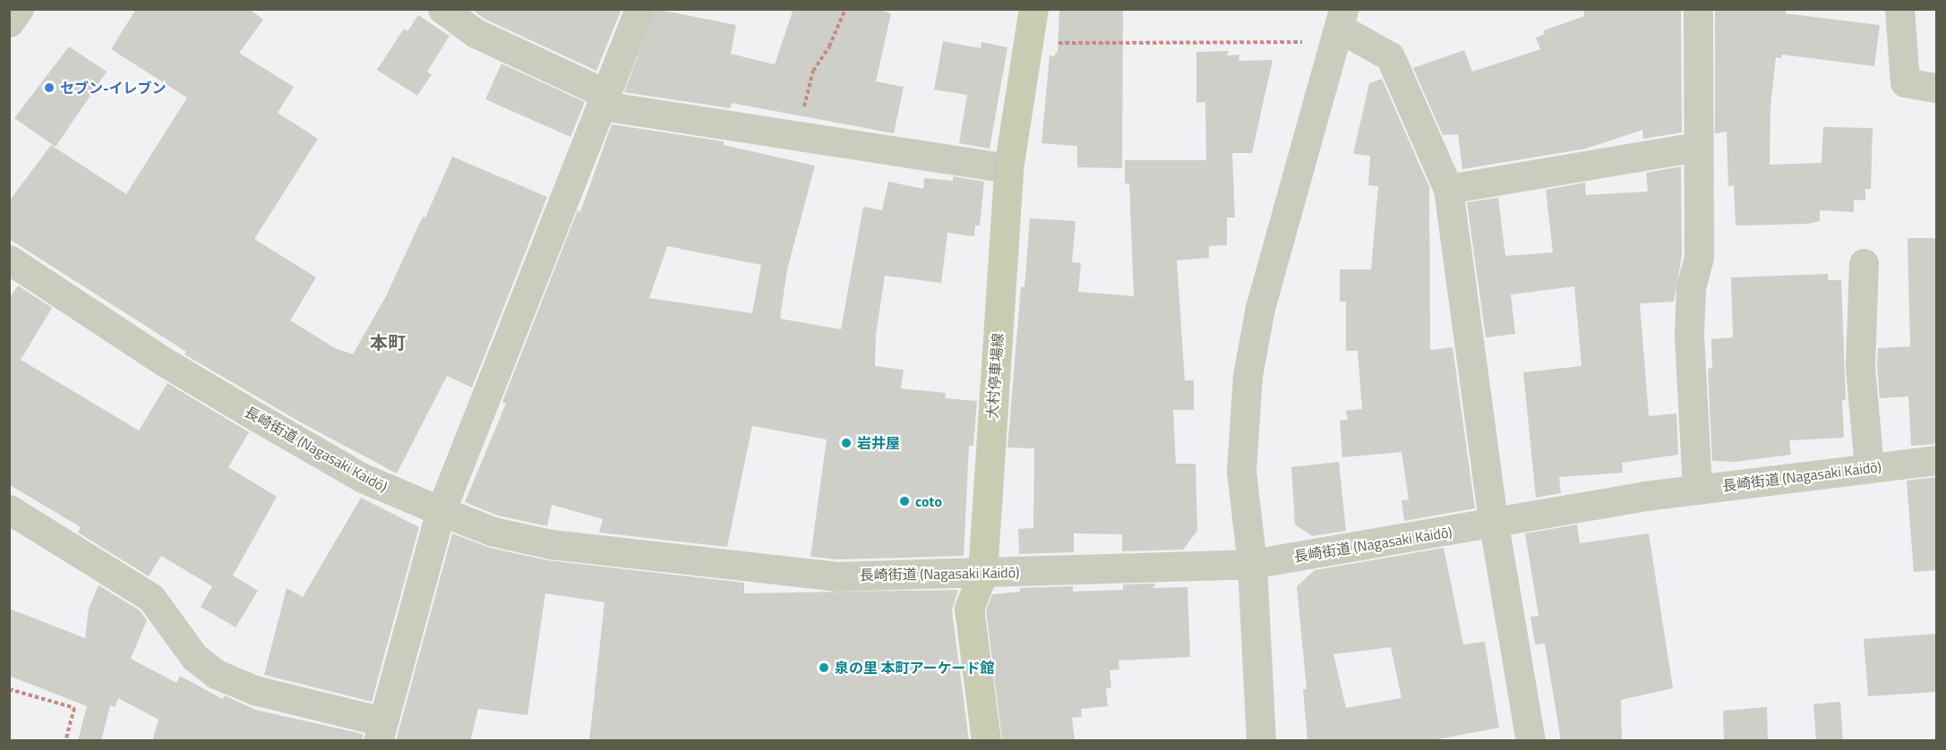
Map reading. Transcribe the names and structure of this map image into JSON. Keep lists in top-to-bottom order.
{
  "streets": {
    "main road": ["大村停車場線"],
    "street": ["長崎街道 (Nagasaki Kaidō)"]
  },
  "crossings": [
    ["大村停車場線", "長崎街道 (Nagasaki Kaidō)"]
  ],
  "districts": ["本町"],
  "places": [
    "セブン-イレブン",
    "岩井屋",
    "coto",
    "泉の里 本町アーケード館"
  ]
}
